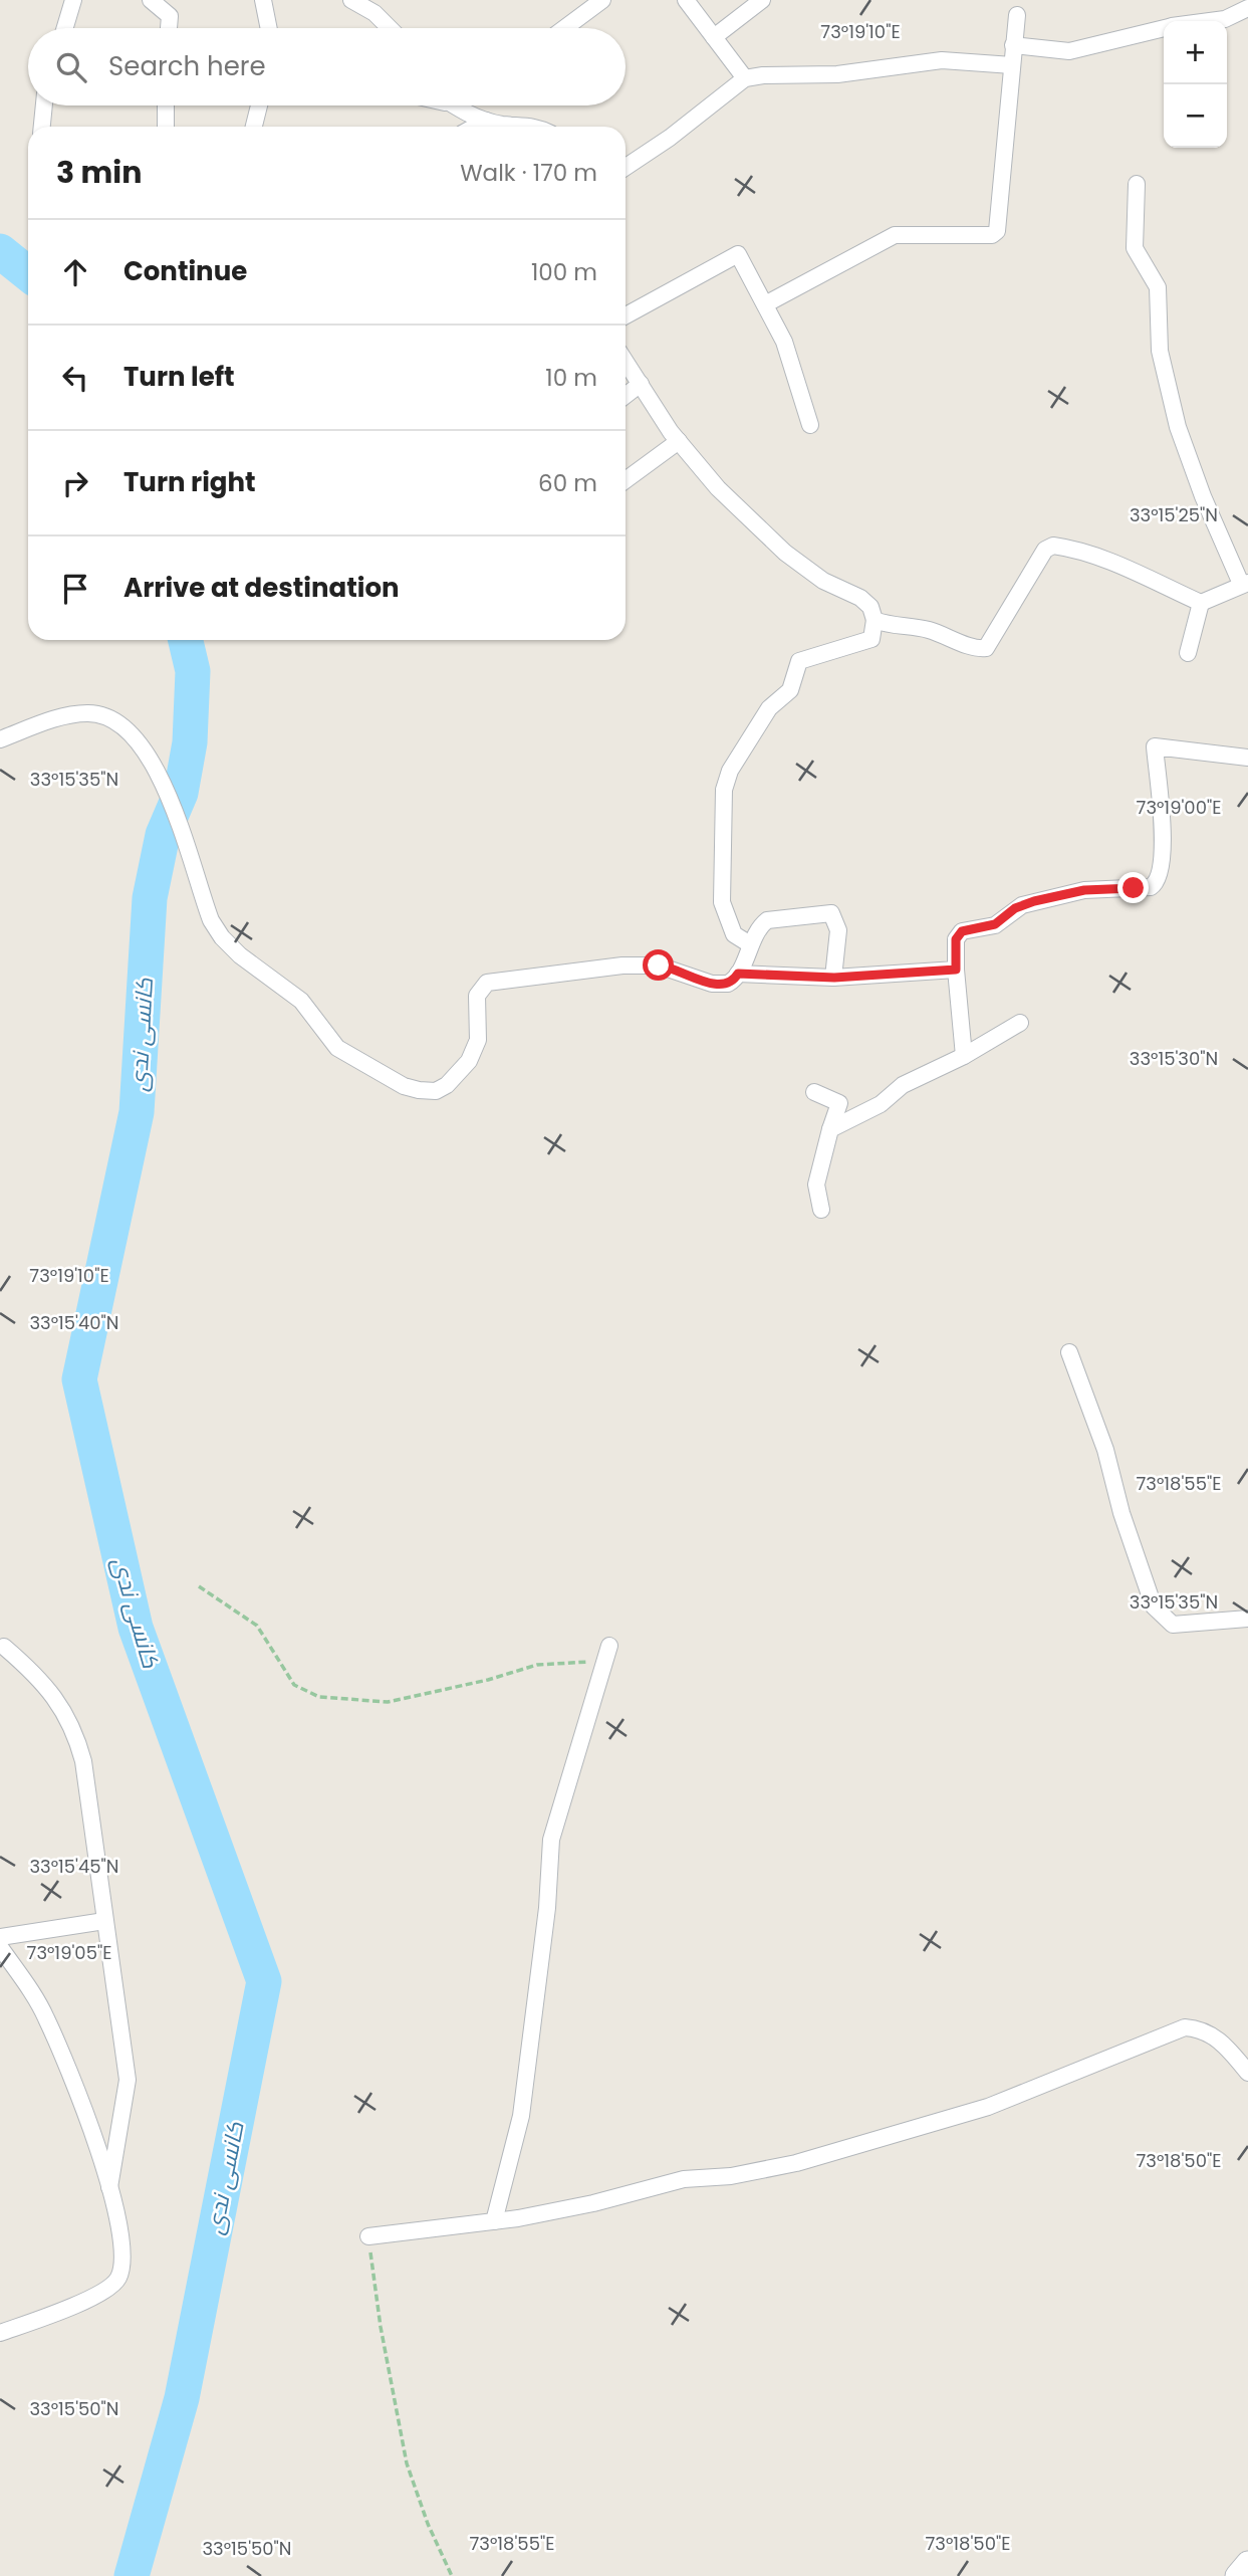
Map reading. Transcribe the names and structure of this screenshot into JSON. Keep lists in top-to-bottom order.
{
  "water": ["کانسی ندی"],
  "page": {
    "map_buttons": ["+", "−"],
    "search": "Search here",
    "heading": ["3 min", "Walk · 170 m"],
    "list": [
      ["Continue", "100 m"],
      ["Turn left", "10 m"],
      ["Turn right", "60 m"],
      "Arrive at destination"
    ]
  },
  "coordinates": [
    "73°19'10\"E",
    "33°15'25\"N",
    "33°15'35\"N",
    "73°19'00\"E",
    "33°15'30\"N",
    "33°15'40\"N",
    "73°18'55\"E",
    "33°15'45\"N",
    "73°19'05\"E",
    "73°18'50\"E",
    "33°15'50\"N"
  ]
}
